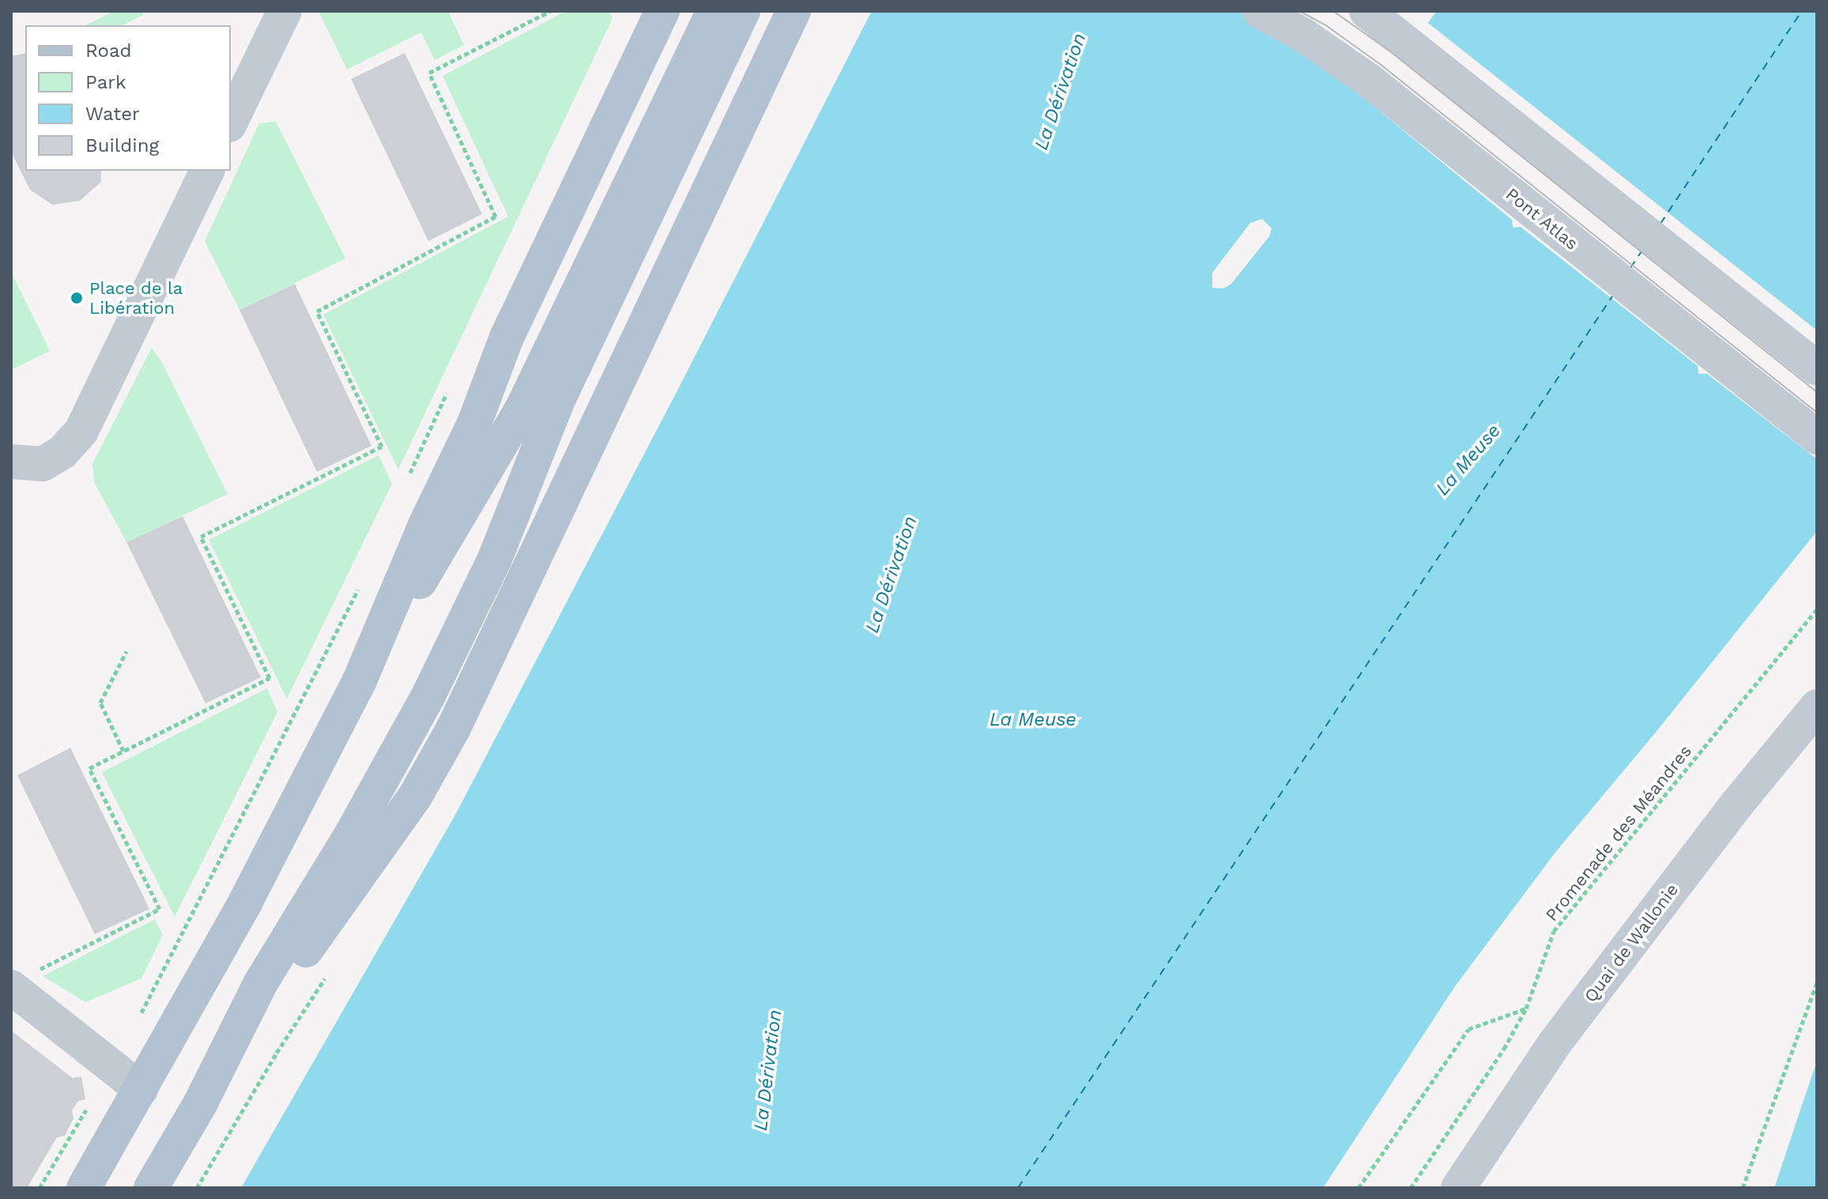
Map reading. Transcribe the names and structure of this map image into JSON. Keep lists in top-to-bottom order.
{
  "streets": {
    "street": ["Pont Atlas", "Quai de Wallonie"],
    "path": ["Promenade des Méandres"]
  },
  "water": ["La Dérivation", "La Meuse"],
  "places": ["Place de la Libération"],
  "legend": [
    "Road",
    "Park",
    "Water",
    "Building"
  ]
}
